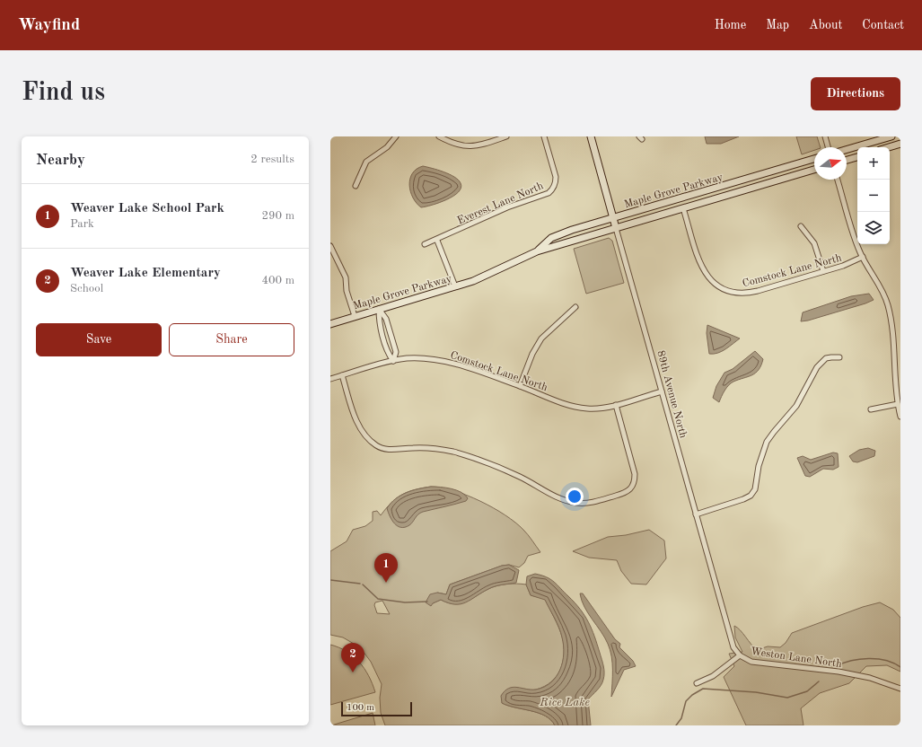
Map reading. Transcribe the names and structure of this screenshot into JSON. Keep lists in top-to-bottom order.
{
  "streets": {
    "main road": ["Maple Grove Parkway", "89th Avenue North"],
    "street": ["Everest Lane North", "Comstock Lane North", "Weston Lane North"]
  },
  "crossings": [
    ["Maple Grove Parkway", "Comstock Lane North"],
    ["Maple Grove Parkway", "89th Avenue North"],
    ["Comstock Lane North", "89th Avenue North"],
    ["89th Avenue North", "Weston Lane North"]
  ],
  "water": ["Rice Lake"],
  "scale_bar": "100 m",
  "north": "right",
  "page": {
    "header": "Wayfind",
    "nav": [
      "Home",
      "Map",
      "About",
      "Contact"
    ],
    "buttons": [
      "Directions",
      ["Save", "Share"]
    ],
    "title": "Find us",
    "heading": ["Nearby", "2 results"],
    "map_buttons": ["+", "−"],
    "list": [
      {
        "mark": "1",
        "name": "Weaver Lake School Park",
        "note": "Park",
        "value": "290 m"
      },
      {
        "mark": "2",
        "name": "Weaver Lake Elementary",
        "note": "School",
        "value": "400 m"
      }
    ],
    "pins": ["1", "2"],
    "scale": "100 m"
  }
}
